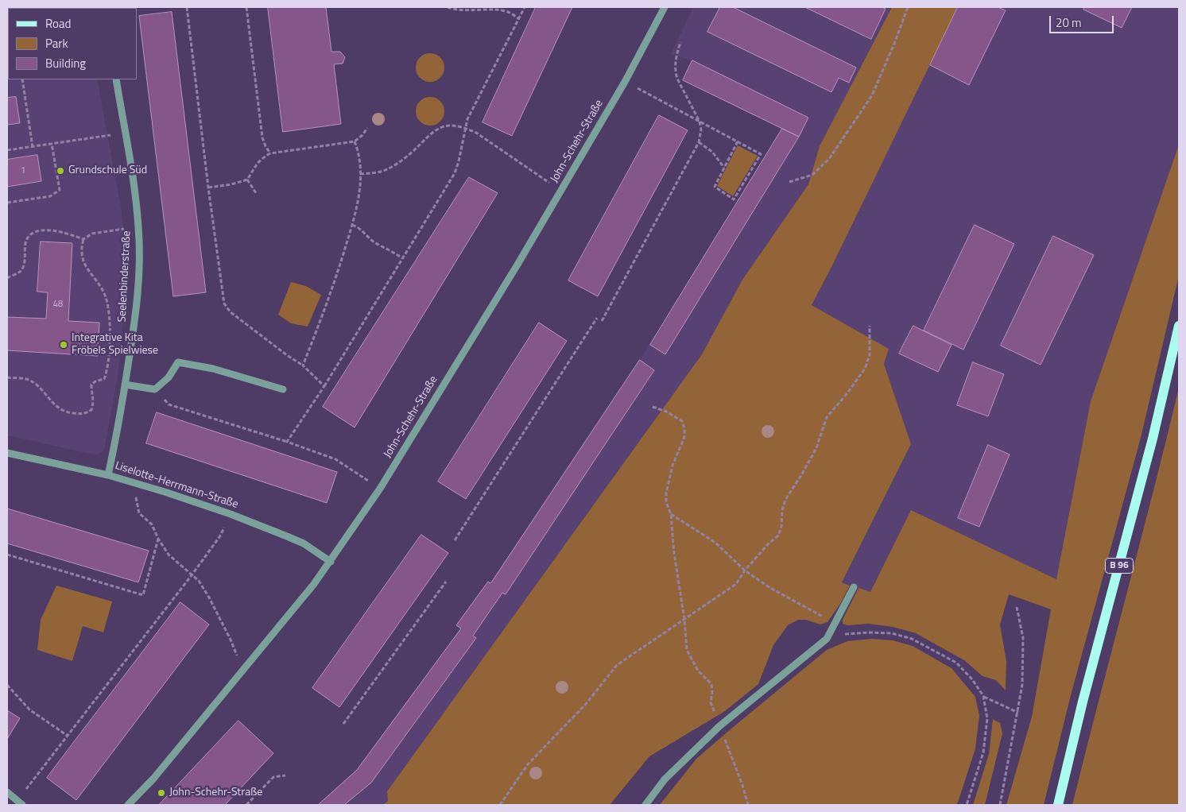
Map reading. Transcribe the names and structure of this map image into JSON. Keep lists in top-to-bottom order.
{
  "streets": {
    "main road": ["B 96"],
    "street": ["John-Schehr-Straße", "Seelenbinderstraße", "Liselotte-Herrmann-Straße"]
  },
  "crossings": [
    ["John-Schehr-Straße", "Liselotte-Herrmann-Straße"],
    ["Seelenbinderstraße", "Liselotte-Herrmann-Straße"]
  ],
  "places": ["Grundschule Süd", "Integrative Kita Fröbels Spielwiese", "John-Schehr-Straße"],
  "house_numbers": ["1", "48"],
  "legend": ["Road", "Park", "Building"],
  "scale_bar": "20 m"
}
